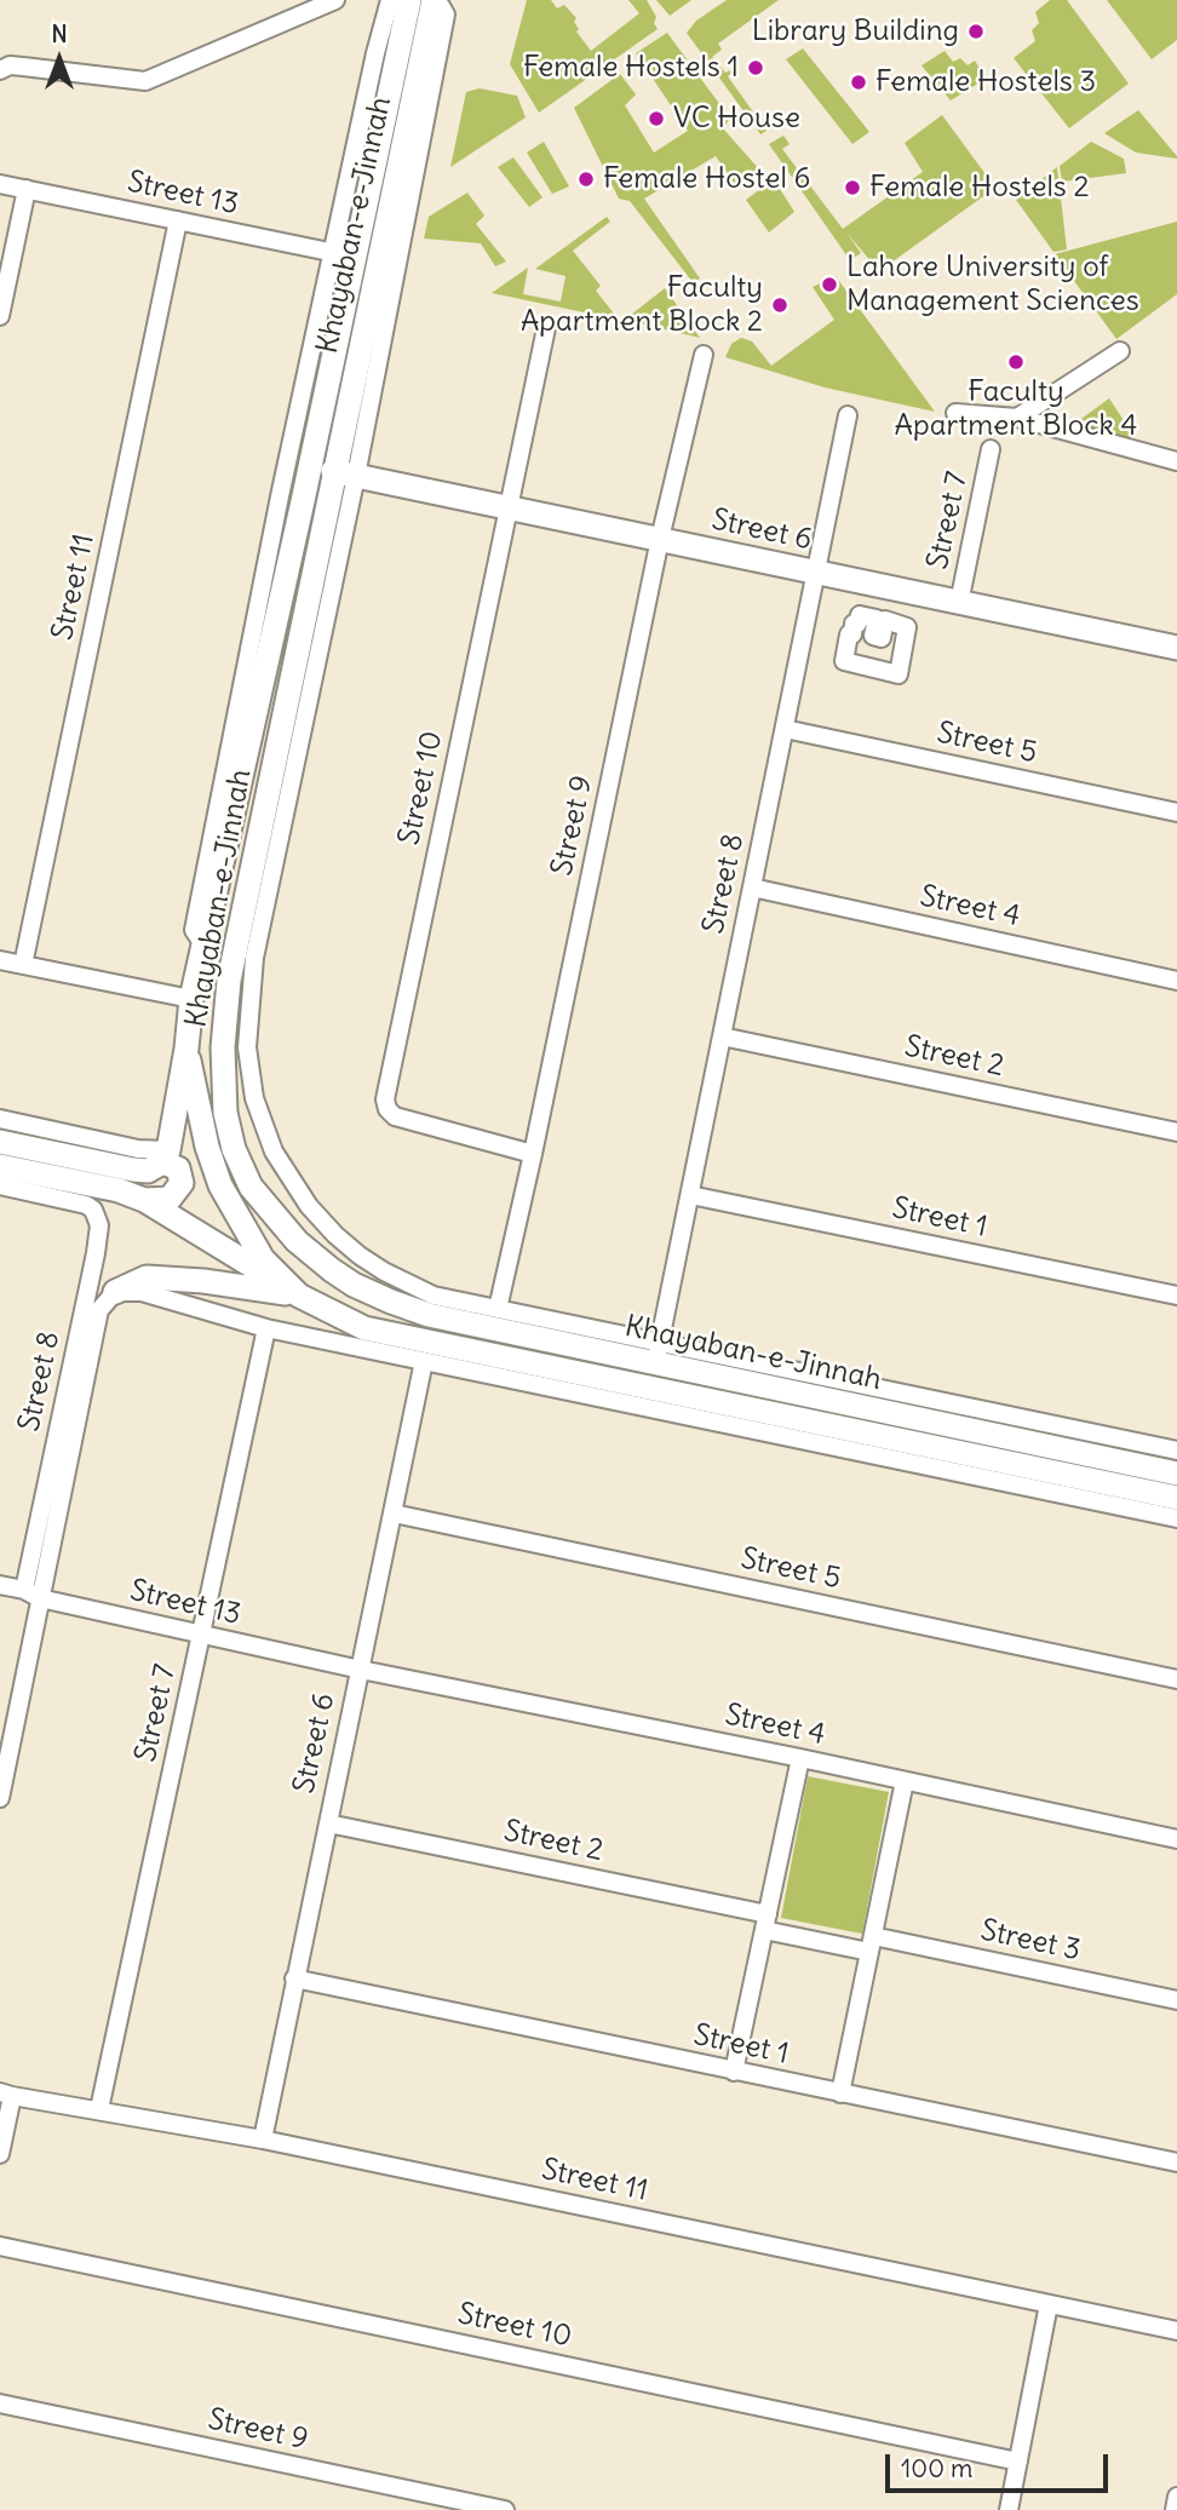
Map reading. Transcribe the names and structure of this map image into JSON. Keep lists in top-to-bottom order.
{
  "streets": {
    "main road": ["Khayaban-e-Jinnah", "Street 6"],
    "street": [
      "Street 13",
      "Street 7",
      "Street 11",
      "Street 5",
      "Street 10",
      "Street 9",
      "Street 8",
      "Street 4",
      "Street 2",
      "Street 1",
      "Street 3"
    ]
  },
  "crossings": [
    ["Street 13", "Khayaban-e-Jinnah"],
    ["Street 13", "Street 7"],
    ["Street 13", "Street 6"],
    ["Street 13", "Street 11"],
    ["Street 13", "Street 8"],
    ["Street 13", "Street 4"],
    ["Khayaban-e-Jinnah", "Street 6"],
    ["Khayaban-e-Jinnah", "Street 8"],
    ["Street 7", "Street 6"],
    ["Street 7", "Street 11"],
    ["Street 6", "Street 11"],
    ["Street 6", "Street 5"],
    ["Street 6", "Street 10"],
    ["Street 6", "Street 9"],
    ["Street 6", "Street 8"],
    ["Street 6", "Street 4"],
    ["Street 6", "Street 2"],
    ["Street 6", "Street 1"],
    ["Street 5", "Street 8"],
    ["Street 10", "Street 9"],
    ["Street 8", "Street 4"],
    ["Street 8", "Street 2"],
    ["Street 8", "Street 1"],
    ["Street 2", "Street 3"]
  ],
  "places": [
    "Library Building",
    "Female Hostels 1",
    "Female Hostels 3",
    "VC House",
    "Female Hostel 6",
    "Female Hostels 2",
    "Lahore University of Management Sciences",
    "Faculty Apartment Block 2",
    "Faculty Apartment Block 4"
  ],
  "scale_bar": "100 m",
  "north": "top"
}
